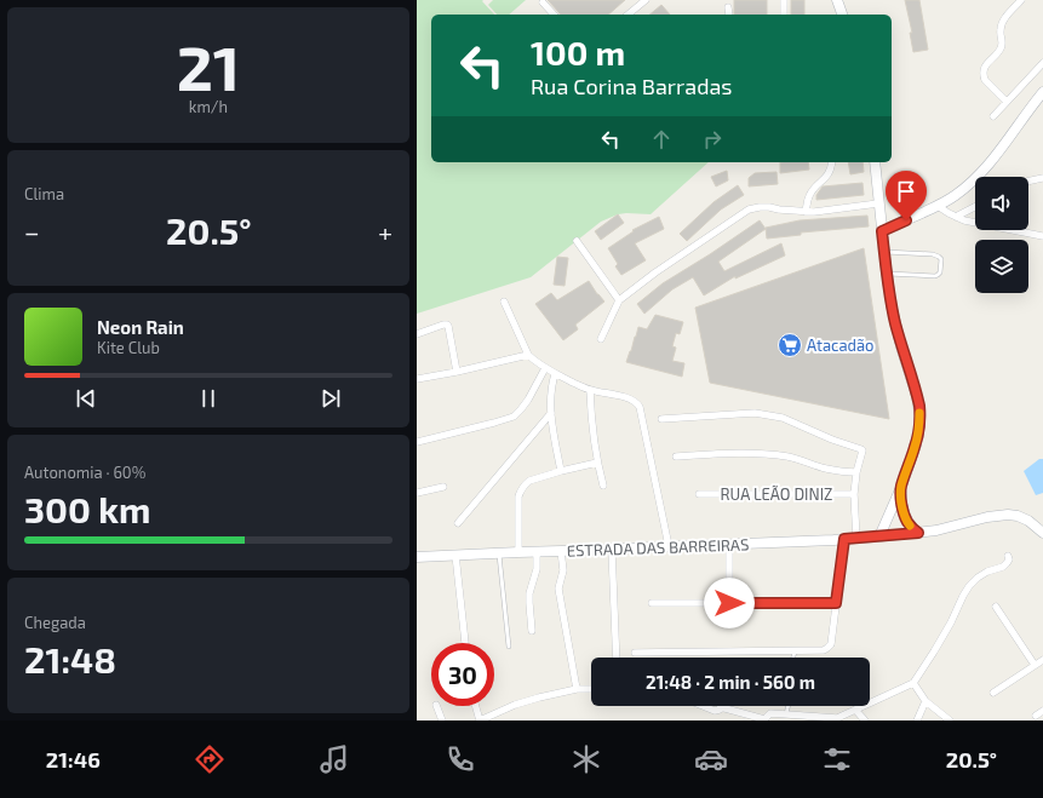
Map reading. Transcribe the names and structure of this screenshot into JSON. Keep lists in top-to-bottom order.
{
  "streets": {
    "main road": ["ESTRADA DAS BARREIRAS"],
    "street": ["RUA LEÃO DINIZ"]
  },
  "places": {
    "supermarket": ["Atacadão"]
  },
  "page": {
    "tile": [
      ["21", "km/h"],
      "Clima",
      ["Autonomia · 60%", "300 km"],
      ["Chegada", "21:48"]
    ],
    "turn": ["100 m", "Rua Corina Barradas"],
    "heat": ["−", "20.5°", "+"],
    "song": ["Neon Rain", "Kite Club"],
    "limit": "30",
    "trip": "21:48 · 2 min · 560 m",
    "tabs": ["21:46", "20.5°"]
  }
}
